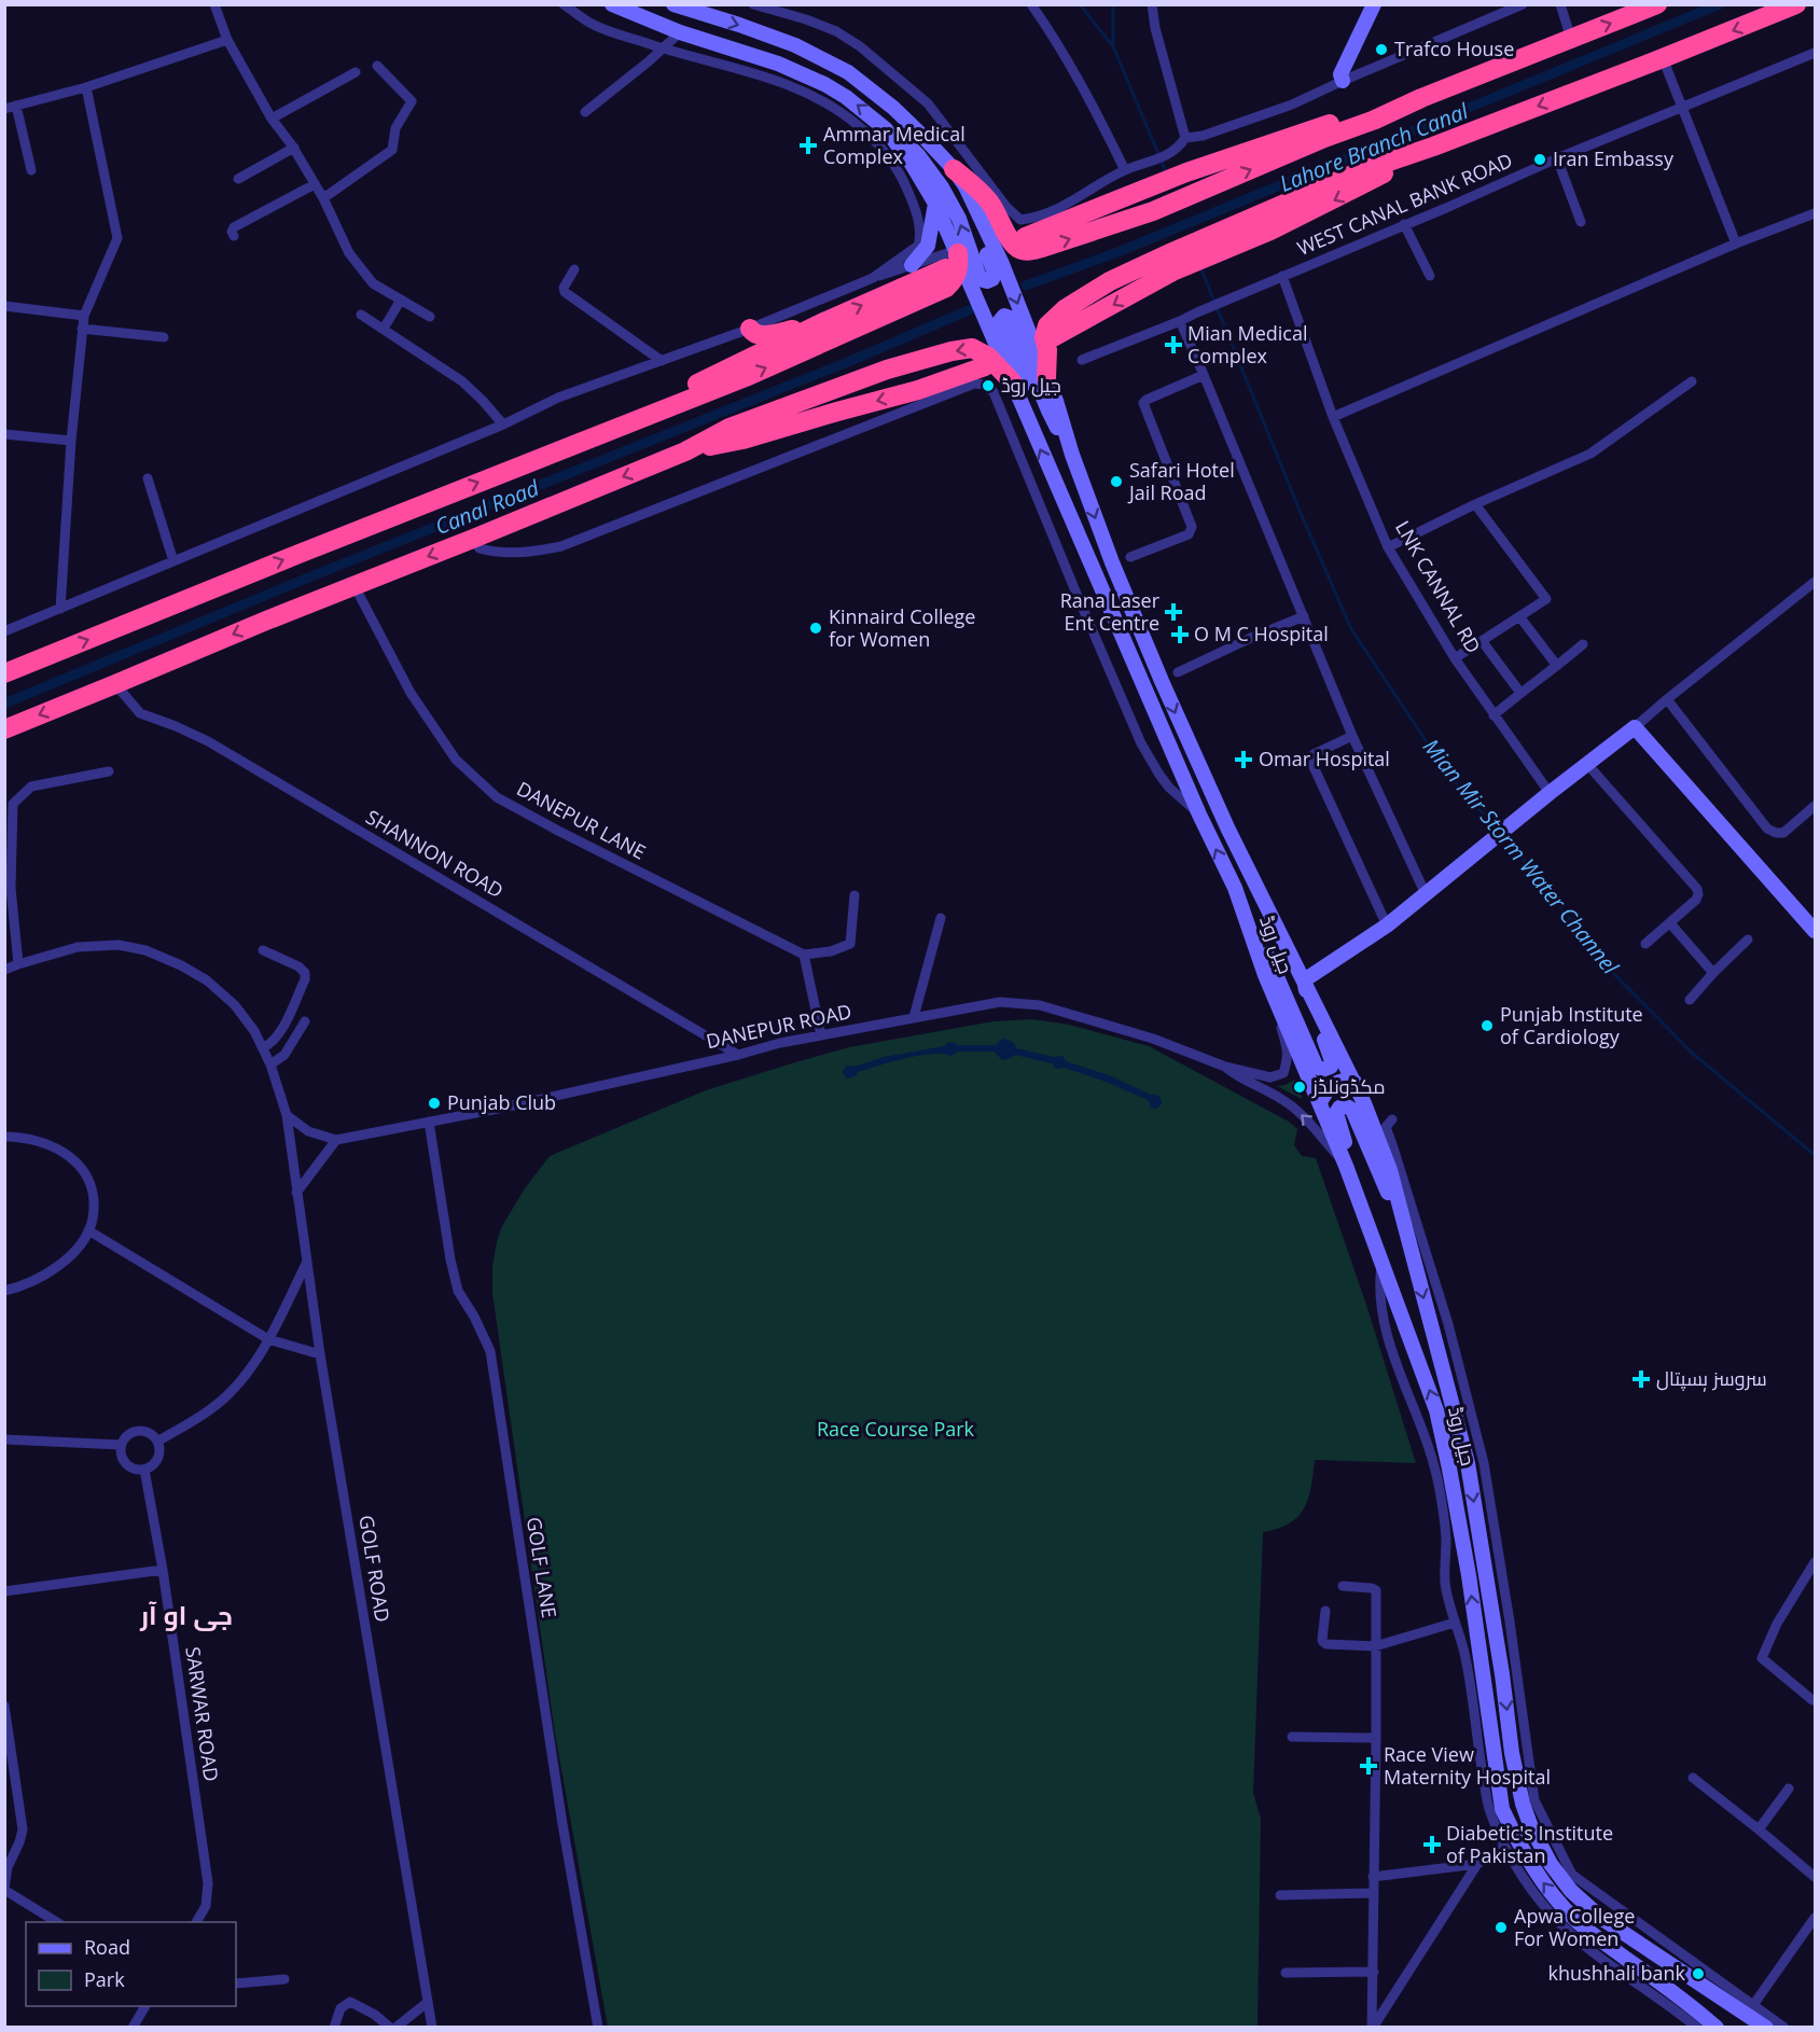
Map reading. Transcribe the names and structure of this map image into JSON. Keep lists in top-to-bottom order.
{
  "streets": {
    "main road": ["جیل روڈ"],
    "street": [
      "WEST CANAL BANK ROAD",
      "LNK CANNAL RD",
      "DANEPUR LANE",
      "SHANNON ROAD",
      "DANEPUR ROAD",
      "GOLF LANE",
      "GOLF ROAD",
      "SARWAR ROAD"
    ]
  },
  "crossings": [
    ["WEST CANAL BANK ROAD", "LNK CANNAL RD"],
    ["SHANNON ROAD", "DANEPUR ROAD"],
    ["جیل روڈ", "DANEPUR ROAD"],
    ["DANEPUR ROAD", "GOLF LANE"]
  ],
  "districts": ["جی او آر"],
  "water": ["Lahore Branch Canal", "Canal Road", "Mian Mir Storm Water Channel"],
  "parks": ["Race Course Park"],
  "places": {
    "other": [
      "Trafco House",
      "Iran Embassy",
      "جیل روڈ",
      "Safari Hotel Jail Road",
      "Kinnaird College for Women",
      "Punjab Institute of Cardiology",
      "مکڈونلڈز",
      "Punjab Club",
      "Apwa College For Women",
      "khushhali bank"
    ],
    "health": [
      "Ammar Medical Complex",
      "Mian Medical Complex",
      "Rana Laser Ent Centre",
      "O M C Hospital",
      "Omar Hospital",
      "سروسز ہسپتال",
      "Race View Maternity Hospital",
      "Diabetic's Institute of Pakistan"
    ]
  },
  "legend": ["Road", "Park"]
}
